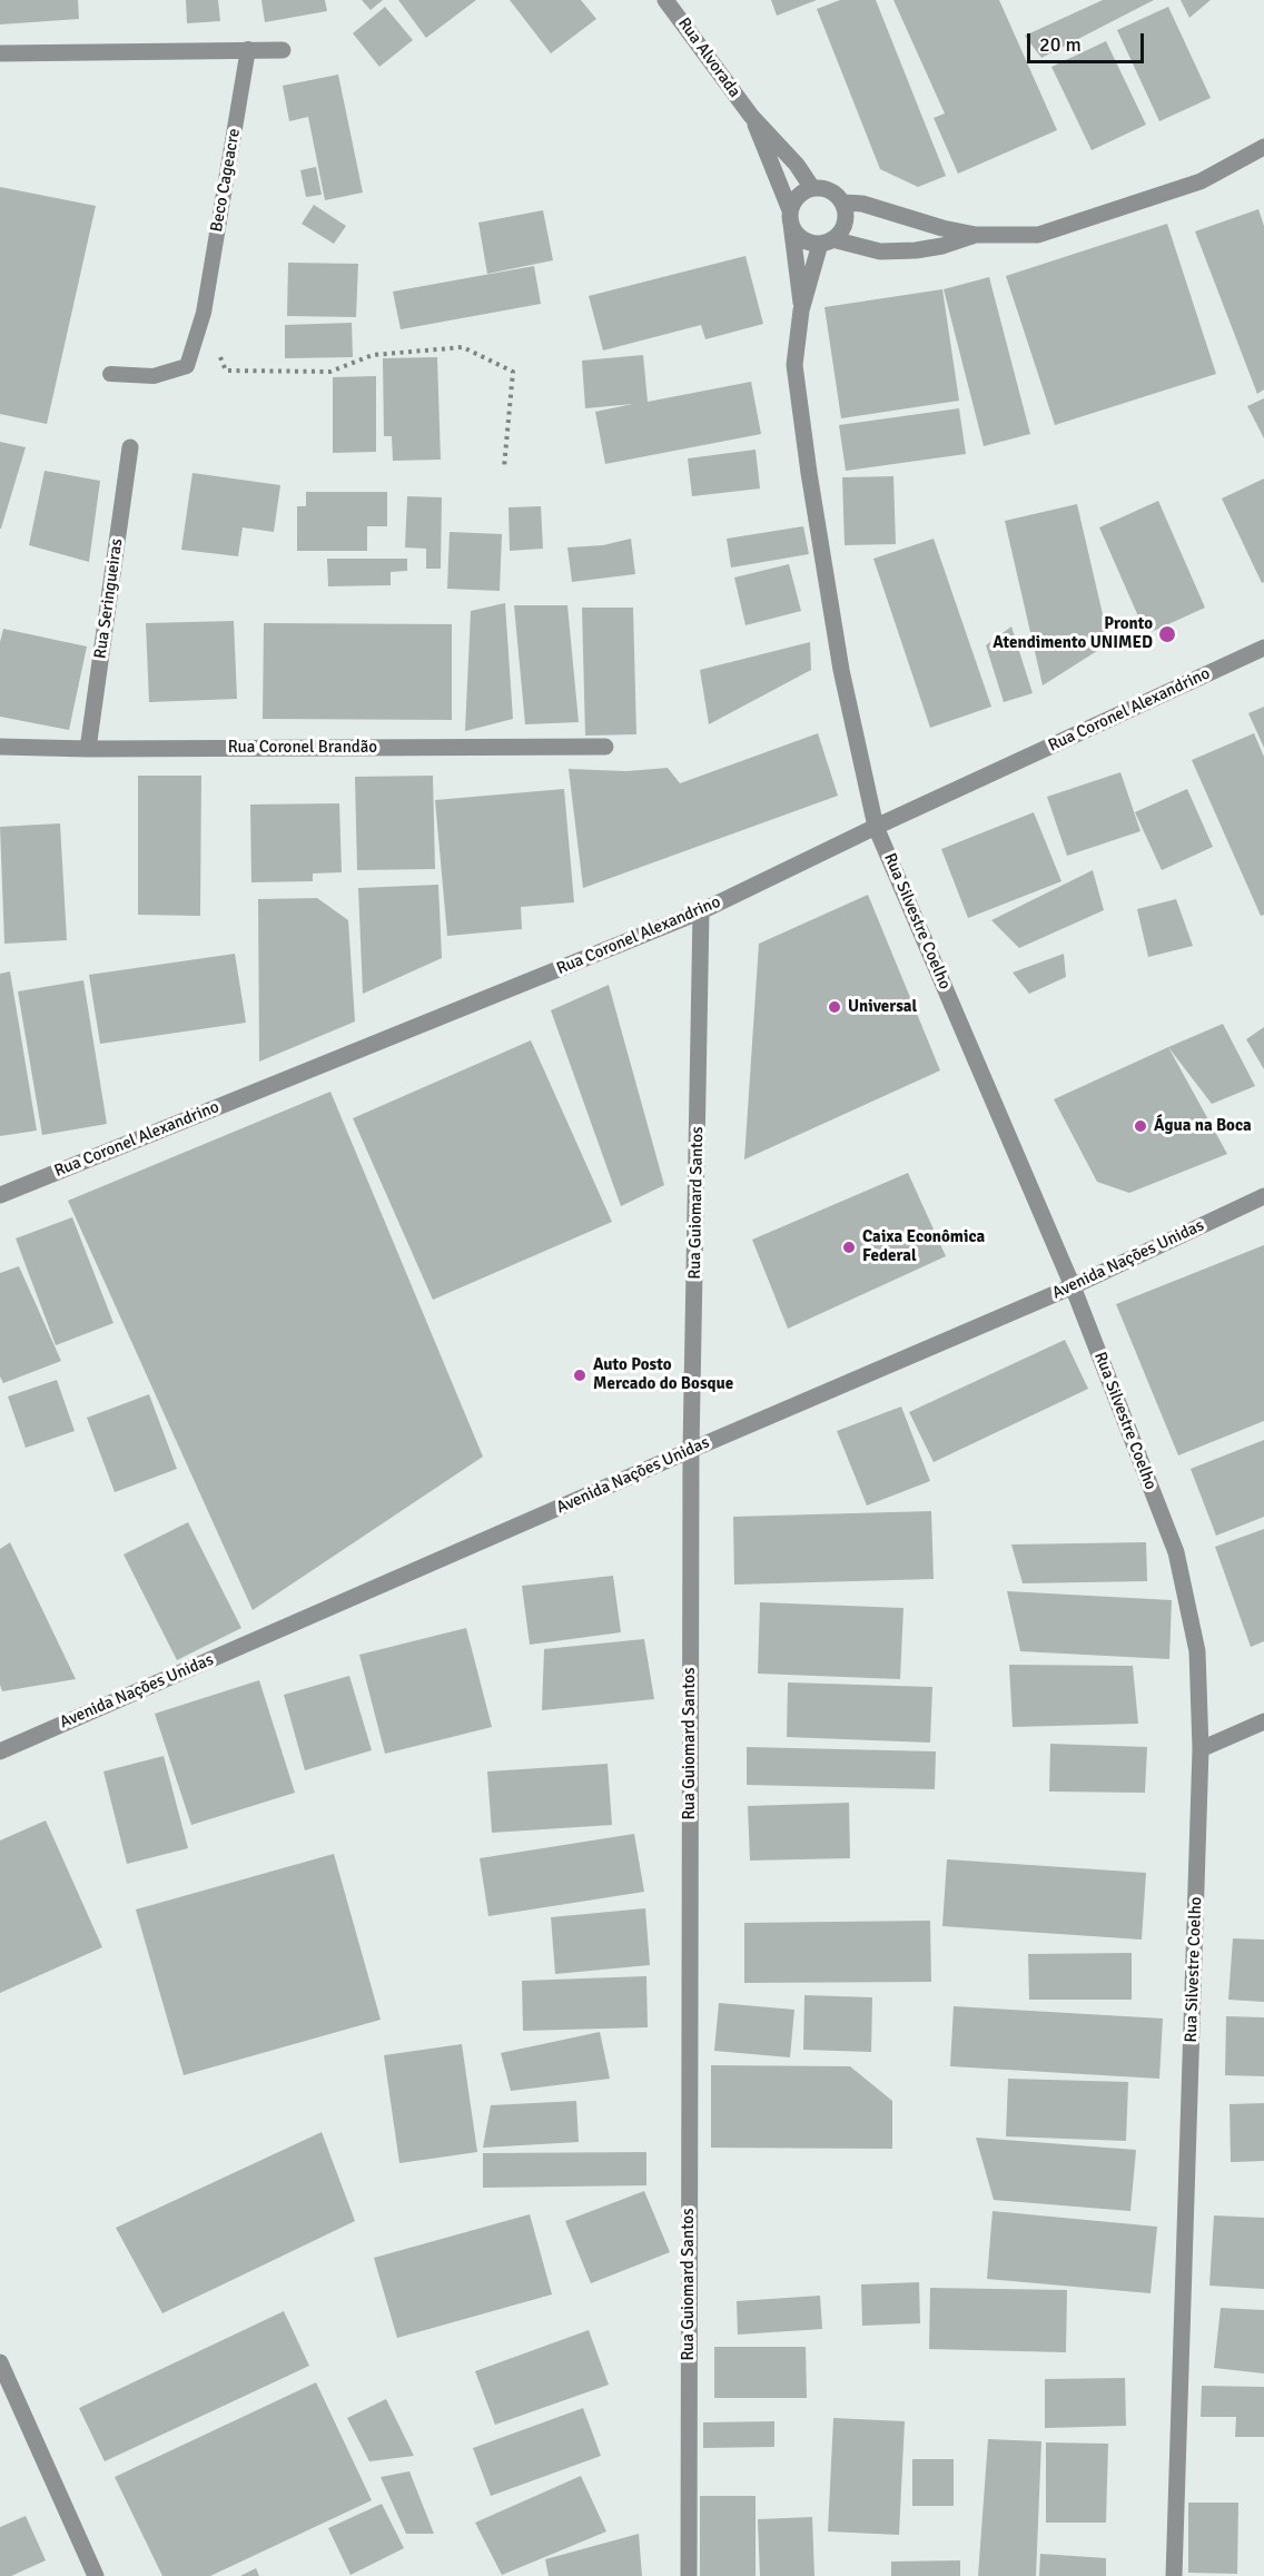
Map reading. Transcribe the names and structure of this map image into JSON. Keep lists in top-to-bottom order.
{
  "streets": {
    "street": [
      "Rua Alvorada",
      "Rua Seringueiras",
      "Rua Coronel Alexandrino",
      "Rua Coronel Brandão",
      "Rua Silvestre Coelho",
      "Rua Guiomard Santos",
      "Avenida Nações Unidas"
    ],
    "lane": ["Beco Cageacre"]
  },
  "crossings": [
    ["Rua Alvorada", "Rua Silvestre Coelho"],
    ["Rua Seringueiras", "Rua Coronel Brandão"],
    ["Rua Coronel Alexandrino", "Rua Silvestre Coelho"],
    ["Rua Coronel Alexandrino", "Rua Guiomard Santos"],
    ["Rua Silvestre Coelho", "Avenida Nações Unidas"],
    ["Rua Guiomard Santos", "Avenida Nações Unidas"]
  ],
  "places": [
    "Pronto Atendimento UNIMED",
    "Universal",
    "Água na Boca",
    "Caixa Econômica Federal",
    "Auto Posto Mercado do Bosque"
  ],
  "scale_bar": "20 m"
}
